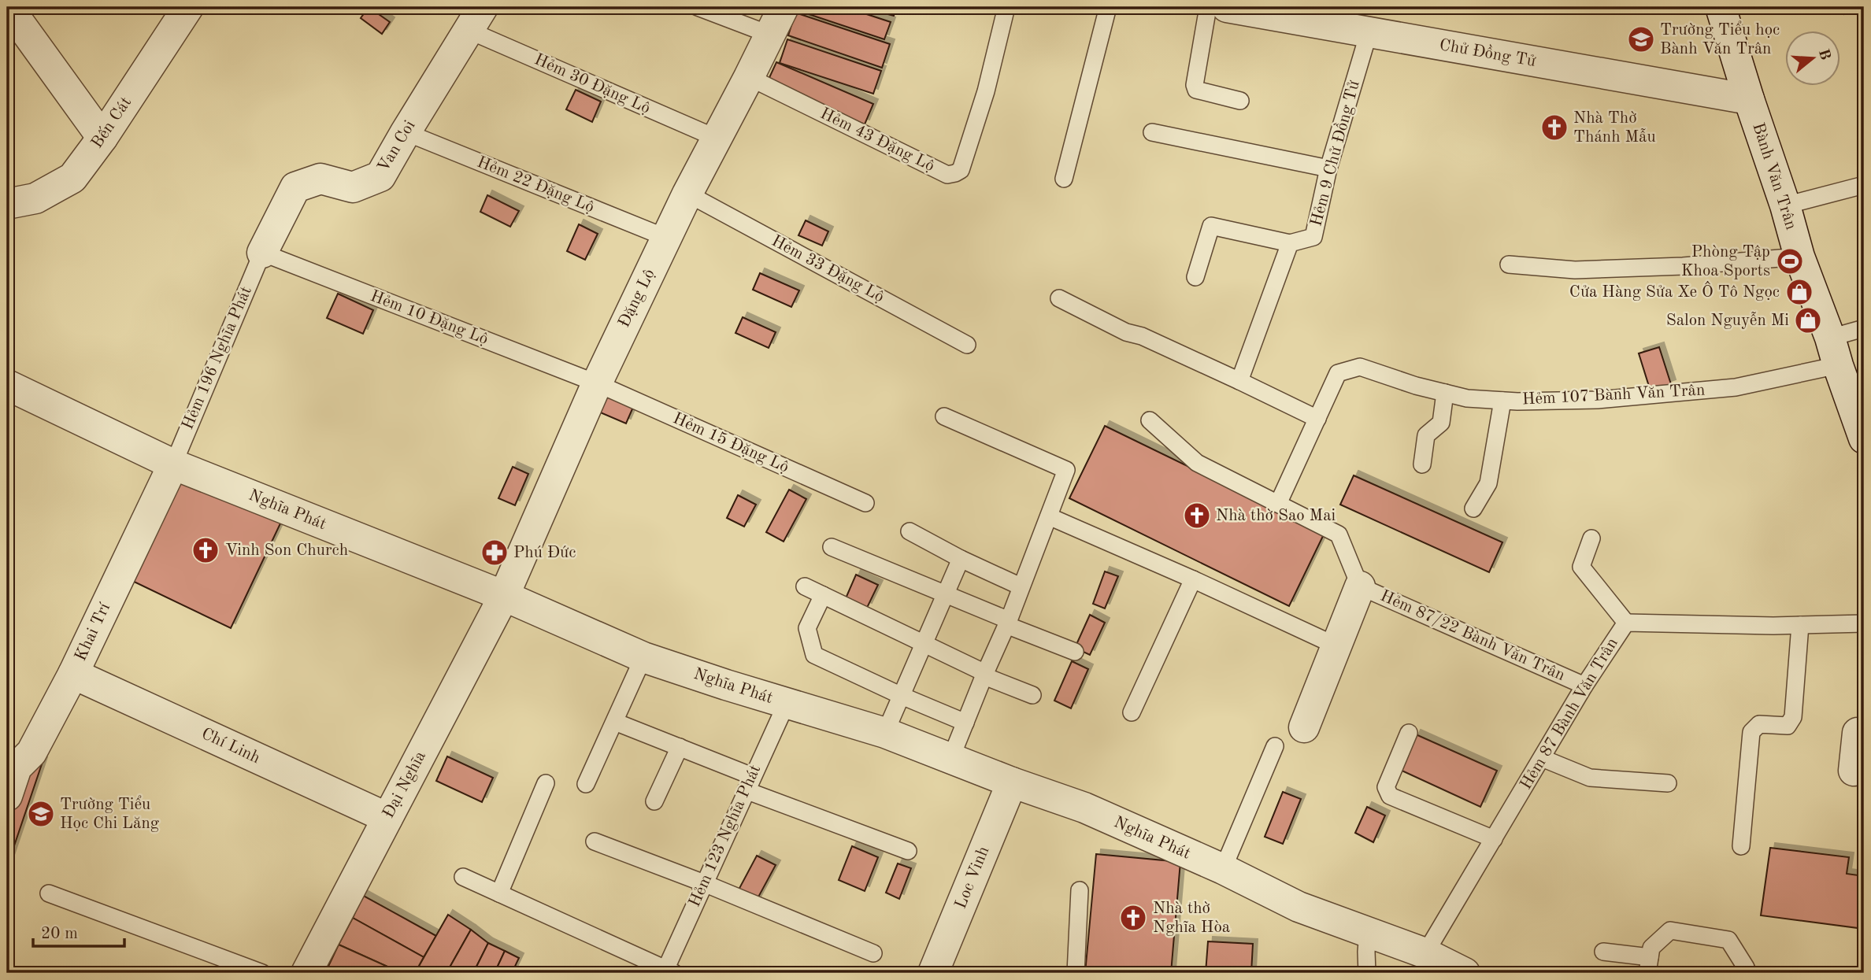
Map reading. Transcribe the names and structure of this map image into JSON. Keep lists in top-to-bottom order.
{
  "streets": {
    "street": [
      "Chử Đồng Tử",
      "Bến Cát",
      "Van Coi",
      "Bành Văn Trân",
      "Đặng Lộ",
      "Nghĩa Phát",
      "Khai Trí",
      "Hẻm 87/22 Bành Văn Trân",
      "Chí Linh",
      "Đại Nghĩa",
      "Loc Vinh"
    ],
    "lane": [
      "Hẻm 30 Đặng Lộ",
      "Hẻm 43 Đặng Lộ",
      "Hẻm 9 Chử Đồng Tử",
      "Hẻm 22 Đặng Lộ",
      "Hẻm 33 Đặng Lộ",
      "Hẻm 10 Đặng Lộ",
      "Hẻm 196 Nghĩa Phát",
      "Hẻm 107 Bành Văn Trân",
      "Hẻm 15 Đặng Lộ",
      "Hẻm 87 Bành Văn Trân",
      "Hẻm 123 Nghĩa Phát"
    ]
  },
  "crossings": [
    ["Chử Đồng Tử", "Hẻm 9 Chử Đồng Tử"],
    ["Chử Đồng Tử", "Bành Văn Trân"],
    ["Hẻm 30 Đặng Lộ", "Van Coi"],
    ["Hẻm 30 Đặng Lộ", "Đặng Lộ"],
    ["Hẻm 43 Đặng Lộ", "Đặng Lộ"],
    ["Van Coi", "Hẻm 22 Đặng Lộ"],
    ["Van Coi", "Hẻm 10 Đặng Lộ"],
    ["Van Coi", "Hẻm 196 Nghĩa Phát"],
    ["Bành Văn Trân", "Hẻm 107 Bành Văn Trân"],
    ["Hẻm 22 Đặng Lộ", "Đặng Lộ"],
    ["Hẻm 33 Đặng Lộ", "Đặng Lộ"],
    ["Đặng Lộ", "Hẻm 10 Đặng Lộ"],
    ["Đặng Lộ", "Hẻm 15 Đặng Lộ"],
    ["Đặng Lộ", "Nghĩa Phát"],
    ["Đặng Lộ", "Đại Nghĩa"],
    ["Hẻm 10 Đặng Lộ", "Hẻm 196 Nghĩa Phát"],
    ["Hẻm 10 Đặng Lộ", "Hẻm 15 Đặng Lộ"],
    ["Hẻm 196 Nghĩa Phát", "Nghĩa Phát"],
    ["Hẻm 196 Nghĩa Phát", "Khai Trí"],
    ["Hẻm 107 Bành Văn Trân", "Hẻm 87/22 Bành Văn Trân"],
    ["Nghĩa Phát", "Khai Trí"],
    ["Nghĩa Phát", "Hẻm 87 Bành Văn Trân"],
    ["Nghĩa Phát", "Đại Nghĩa"],
    ["Nghĩa Phát", "Hẻm 123 Nghĩa Phát"],
    ["Nghĩa Phát", "Loc Vinh"],
    ["Khai Trí", "Chí Linh"],
    ["Hẻm 87/22 Bành Văn Trân", "Hẻm 87 Bành Văn Trân"],
    ["Chí Linh", "Đại Nghĩa"]
  ],
  "places": {
    "school or university": ["Trường Tiểu học Bành Văn Trân", "Trường Tiểu Học Chi Lăng"],
    "church": [
      "Nhà Thờ Thánh Mẫu",
      "Nhà thờ Sao Mai",
      "Vinh Son Church",
      "Nhà thờ Nghĩa Hòa"
    ],
    "sports": ["Phòng Tập Khoa Sports"],
    "shop": ["Cửa Hàng Sửa Xe Ô Tô Ngọc", "Salon Nguyễn Mi"],
    "pharmacy": ["Phú Đức"]
  },
  "scale_bar": "20 m",
  "north": "right"
}
